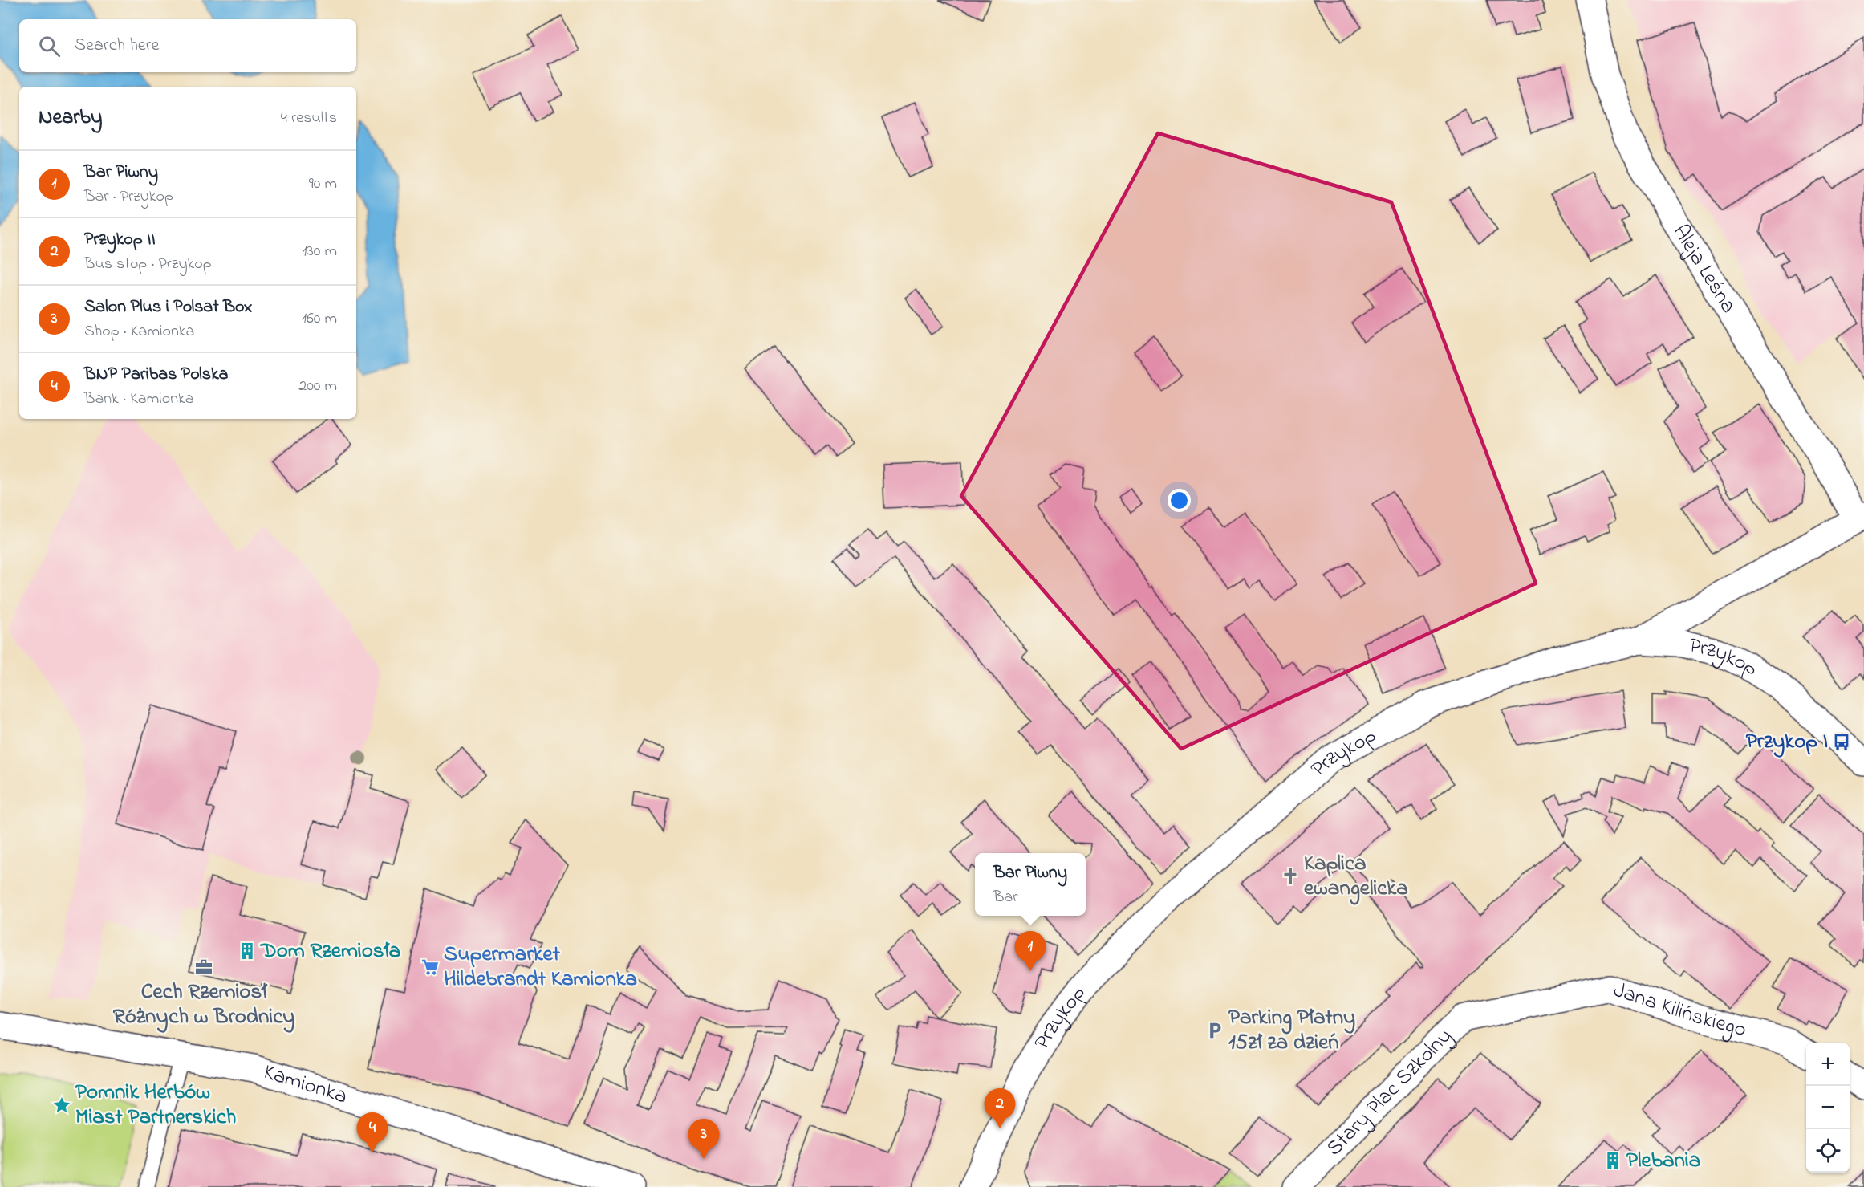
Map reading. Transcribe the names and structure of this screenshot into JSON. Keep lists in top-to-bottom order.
{
  "streets": {
    "street": [
      "Aleja Leśna",
      "Przykop",
      "Jana Kilińskiego",
      "Kamionka",
      "Stary Plac Szkolny"
    ]
  },
  "crossings": [
    ["Jana Kilińskiego", "Stary Plac Szkolny"]
  ],
  "places": {
    "bus stop": ["Przykop I"],
    "church": ["Kaplica ewangelicka"],
    "building": ["Dom Rzemiosła", "Plebania"],
    "office": ["Cech Rzemiosł Różnych w Brodnicy"],
    "supermarket": ["Supermarket Hildebrandt Kamionka"],
    "parking": ["Parking Płatny 15zł za dzień"],
    "place": ["Pomnik Herbów Miast Partnerskich"]
  },
  "page": {
    "search": "Search here",
    "heading": ["Nearby", "4 results"],
    "list": [
      {
        "mark": "1",
        "name": "Bar Piwny",
        "note": "Bar · Przykop",
        "value": "90 m"
      },
      {
        "mark": "2",
        "name": "Przykop II",
        "note": "Bus stop · Przykop",
        "value": "130 m"
      },
      {
        "mark": "3",
        "name": "Salon Plus i Polsat Box",
        "note": "Shop · Kamionka",
        "value": "160 m"
      },
      {
        "mark": "4",
        "name": "BNP Paribas Polska",
        "note": "Bank · Kamionka",
        "value": "200 m"
      }
    ],
    "popup": ["Bar Piwny", "Bar"],
    "pins": [
      "1",
      "2",
      "4",
      "3"
    ],
    "map_buttons": ["+", "−"]
  }
}
